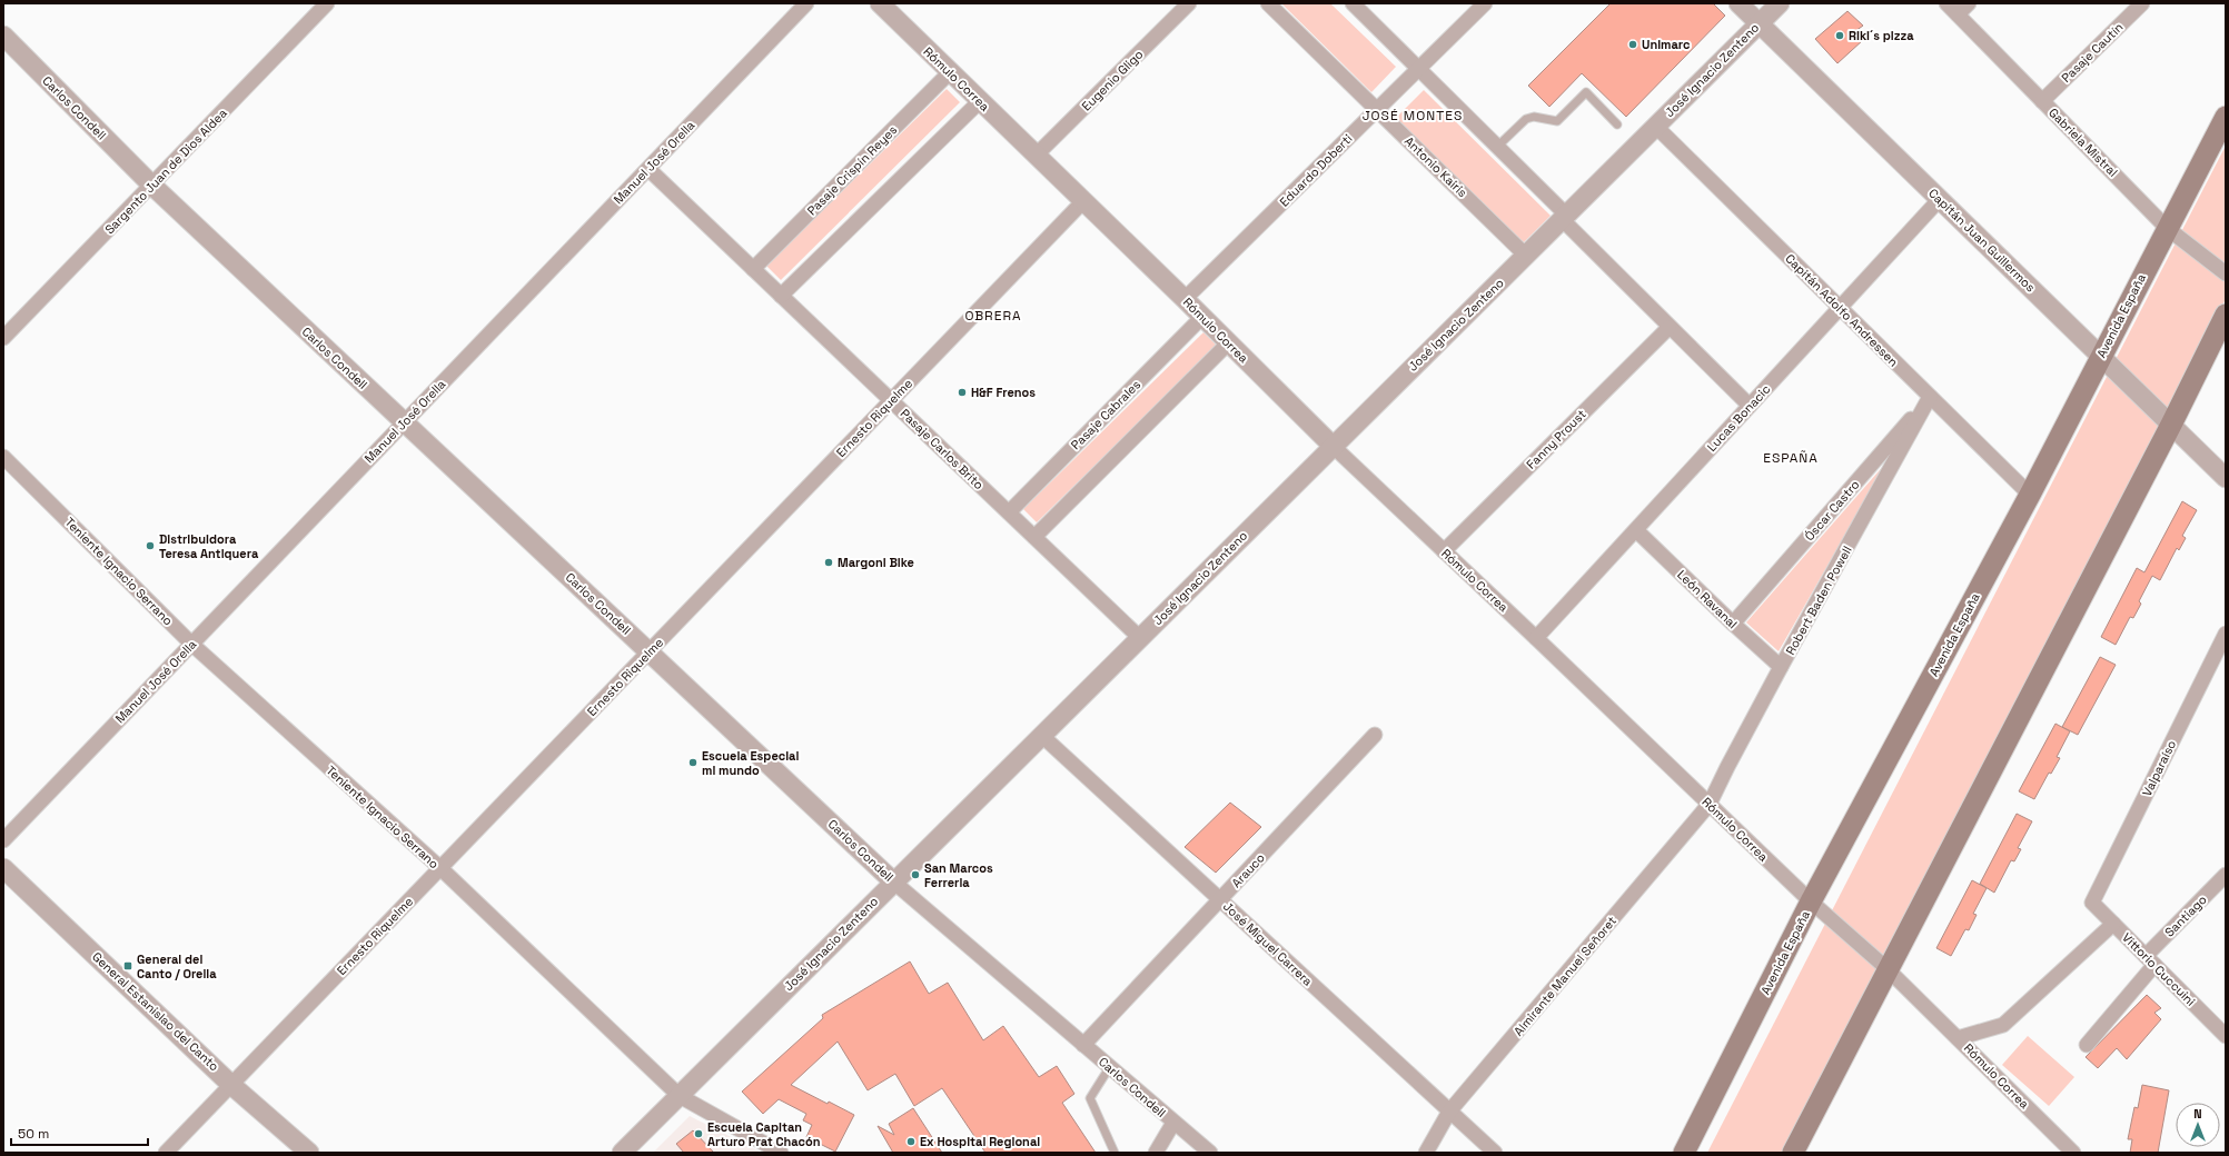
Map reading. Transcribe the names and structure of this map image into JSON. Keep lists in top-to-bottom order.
{
  "streets": {
    "main road": ["Avenida España"],
    "street": [
      "Pasaje Cautín",
      "José Ignacio Zenteno",
      "Rómulo Correa",
      "Eugenio Gligo",
      "Carlos Condell",
      "Gabriela Mistral",
      "Manuel José Orella",
      "Antonio Kairis",
      "Pasaje Crispín Reyes",
      "Eduardo Doberti",
      "Sargento Juan de Dios Aldea",
      "Capitán Juan Guillermos",
      "Capitán Adolfo Andressen",
      "Pasaje Cabrales",
      "Ernesto Riquelme",
      "Lucas Bonacic",
      "Fanny Proust",
      "Pasaje Carlos Brito",
      "Óscar Castro",
      "Teniente Ignacio Serrano",
      "León Ravanal",
      "Robert Baden Powell",
      "Valparaíso",
      "Arauco",
      "Santiago",
      "José Miguel Carrera",
      "Vittorio Cuccuini",
      "Almirante Manuel Señoret",
      "General Estanislao del Canto"
    ]
  },
  "crossings": [
    ["Pasaje Cautín", "Gabriela Mistral"],
    ["José Ignacio Zenteno", "Rómulo Correa"],
    ["José Ignacio Zenteno", "Carlos Condell"],
    ["José Ignacio Zenteno", "Antonio Kairis"],
    ["José Ignacio Zenteno", "Capitán Juan Guillermos"],
    ["José Ignacio Zenteno", "Capitán Adolfo Andressen"],
    ["José Ignacio Zenteno", "Pasaje Carlos Brito"],
    ["José Ignacio Zenteno", "Teniente Ignacio Serrano"],
    ["José Ignacio Zenteno", "José Miguel Carrera"],
    ["Rómulo Correa", "Eugenio Gligo"],
    ["Rómulo Correa", "Pasaje Crispín Reyes"],
    ["Rómulo Correa", "Eduardo Doberti"],
    ["Rómulo Correa", "Avenida España"],
    ["Rómulo Correa", "Pasaje Cabrales"],
    ["Rómulo Correa", "Ernesto Riquelme"],
    ["Rómulo Correa", "Lucas Bonacic"],
    ["Rómulo Correa", "Fanny Proust"],
    ["Rómulo Correa", "Robert Baden Powell"],
    ["Rómulo Correa", "Almirante Manuel Señoret"],
    ["Carlos Condell", "Manuel José Orella"],
    ["Carlos Condell", "Sargento Juan de Dios Aldea"],
    ["Carlos Condell", "Ernesto Riquelme"],
    ["Carlos Condell", "Arauco"],
    ["Gabriela Mistral", "Avenida España"],
    ["Manuel José Orella", "Pasaje Carlos Brito"],
    ["Manuel José Orella", "Teniente Ignacio Serrano"],
    ["Antonio Kairis", "Eduardo Doberti"],
    ["Pasaje Crispín Reyes", "Pasaje Carlos Brito"],
    ["Capitán Juan Guillermos", "Avenida España"],
    ["Capitán Juan Guillermos", "Lucas Bonacic"],
    ["Capitán Adolfo Andressen", "Avenida España"],
    ["Capitán Adolfo Andressen", "Lucas Bonacic"],
    ["Capitán Adolfo Andressen", "Óscar Castro"],
    ["Capitán Adolfo Andressen", "Robert Baden Powell"],
    ["Pasaje Cabrales", "Pasaje Carlos Brito"],
    ["Ernesto Riquelme", "Pasaje Carlos Brito"],
    ["Ernesto Riquelme", "Teniente Ignacio Serrano"],
    ["Ernesto Riquelme", "General Estanislao del Canto"],
    ["Lucas Bonacic", "León Ravanal"],
    ["Óscar Castro", "León Ravanal"],
    ["Óscar Castro", "Robert Baden Powell"],
    ["León Ravanal", "Robert Baden Powell"],
    ["Robert Baden Powell", "Almirante Manuel Señoret"],
    ["Valparaíso", "Vittorio Cuccuini"],
    ["Arauco", "José Miguel Carrera"],
    ["Santiago", "Vittorio Cuccuini"],
    ["José Miguel Carrera", "Almirante Manuel Señoret"]
  ],
  "districts": ["JOSÉ MONTES", "OBRERA", "ESPAÑA"],
  "places": {
    "other": [
      "Riki´s pizza",
      "Unimarc",
      "H&F Frenos",
      "Distribuidora Teresa Antiquera",
      "Margoni Bike",
      "Escuela Especial mi mundo",
      "San Marcos Ferreria",
      "Escuela Capitan Arturo Prat Chacón",
      "Ex Hospital Regional"
    ],
    "transit": ["General del Canto / Orella"]
  },
  "scale_bar": "50 m",
  "north": "top"
}
